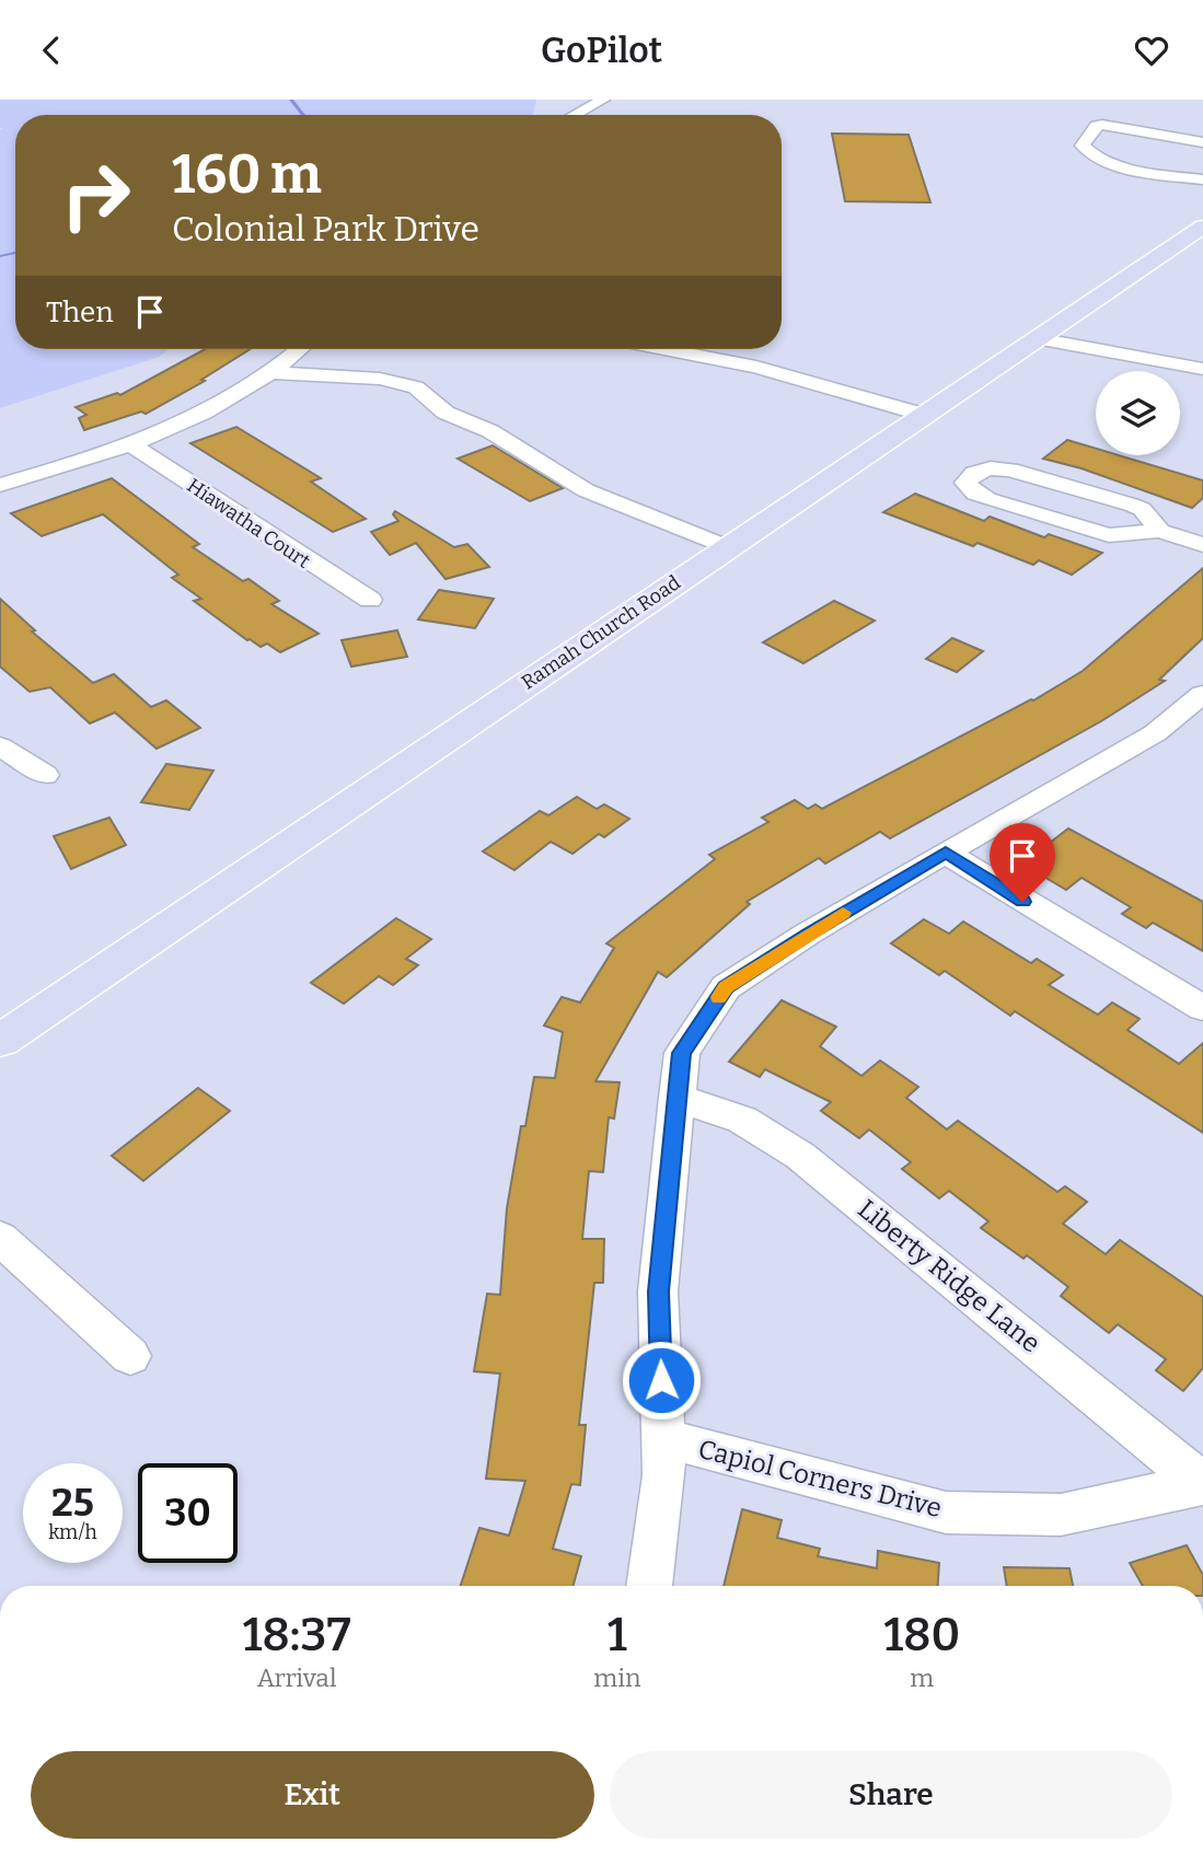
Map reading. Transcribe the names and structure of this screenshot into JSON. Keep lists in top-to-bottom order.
{
  "streets": {
    "main road": ["Ramah Church Road"],
    "street": ["Hiawatha Court", "Liberty Ridge Lane", "Capiol Corners Drive"]
  },
  "crossings": [
    ["Liberty Ridge Lane", "Capiol Corners Drive"]
  ],
  "page": {
    "header": "GoPilot",
    "turn": ["160 m", "Colonial Park Drive"],
    "then": "Then",
    "speed": "25 km/h",
    "limit": "30",
    "eta": [
      "18:37",
      "Arrival",
      "1",
      "min",
      "180",
      "m"
    ],
    "buttons": ["Exit", "Share"]
  }
}
